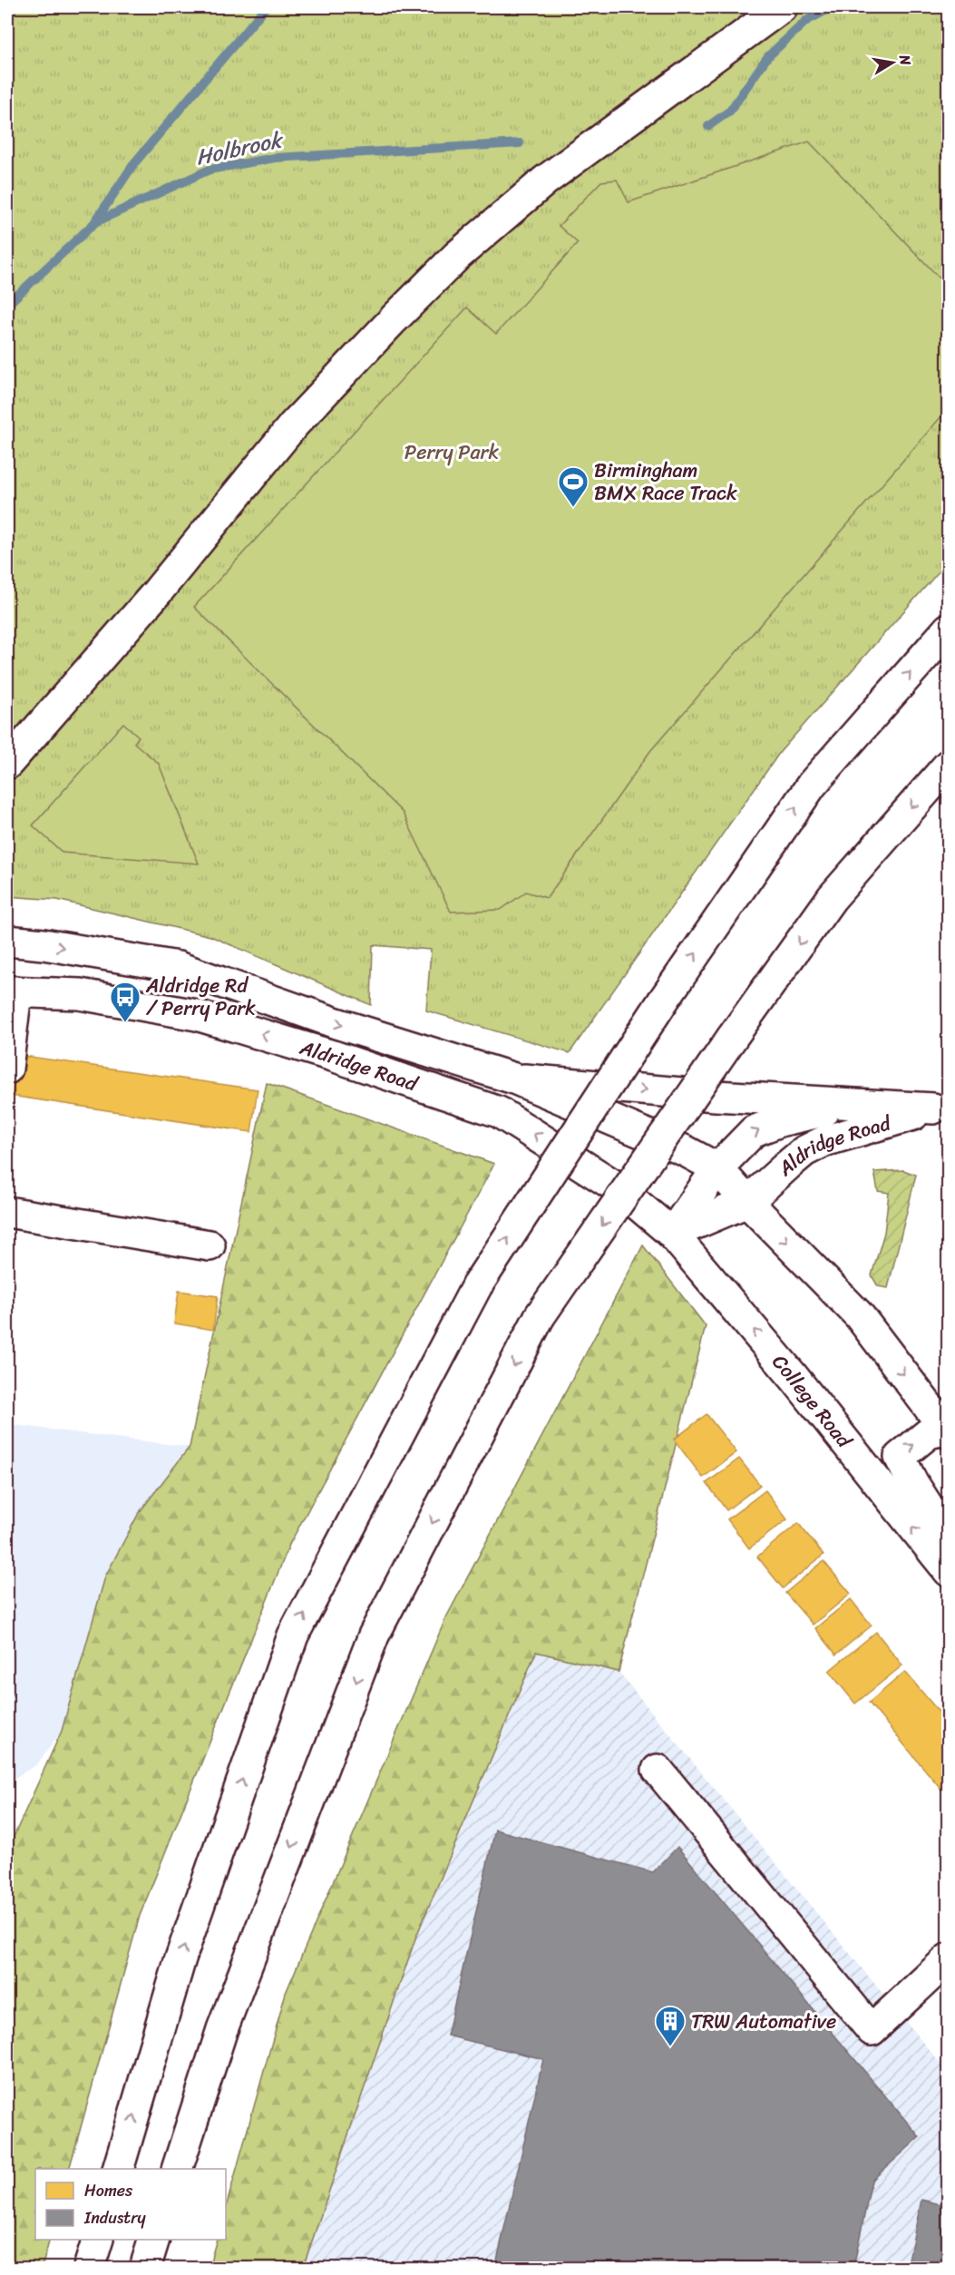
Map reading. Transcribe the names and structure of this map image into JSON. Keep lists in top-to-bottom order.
{
  "streets": {
    "main road": ["Aldridge Road", "College Road"]
  },
  "crossings": [
    ["Aldridge Road", "College Road"]
  ],
  "water": ["Holbrook"],
  "parks": ["Perry Park"],
  "places": {
    "sports": ["Birmingham BMX Race Track"],
    "bus stop": ["Aldridge Rd / Perry Park"],
    "building": ["TRW Automative"]
  },
  "legend": ["Homes", "Industry"],
  "north": "right"
}
